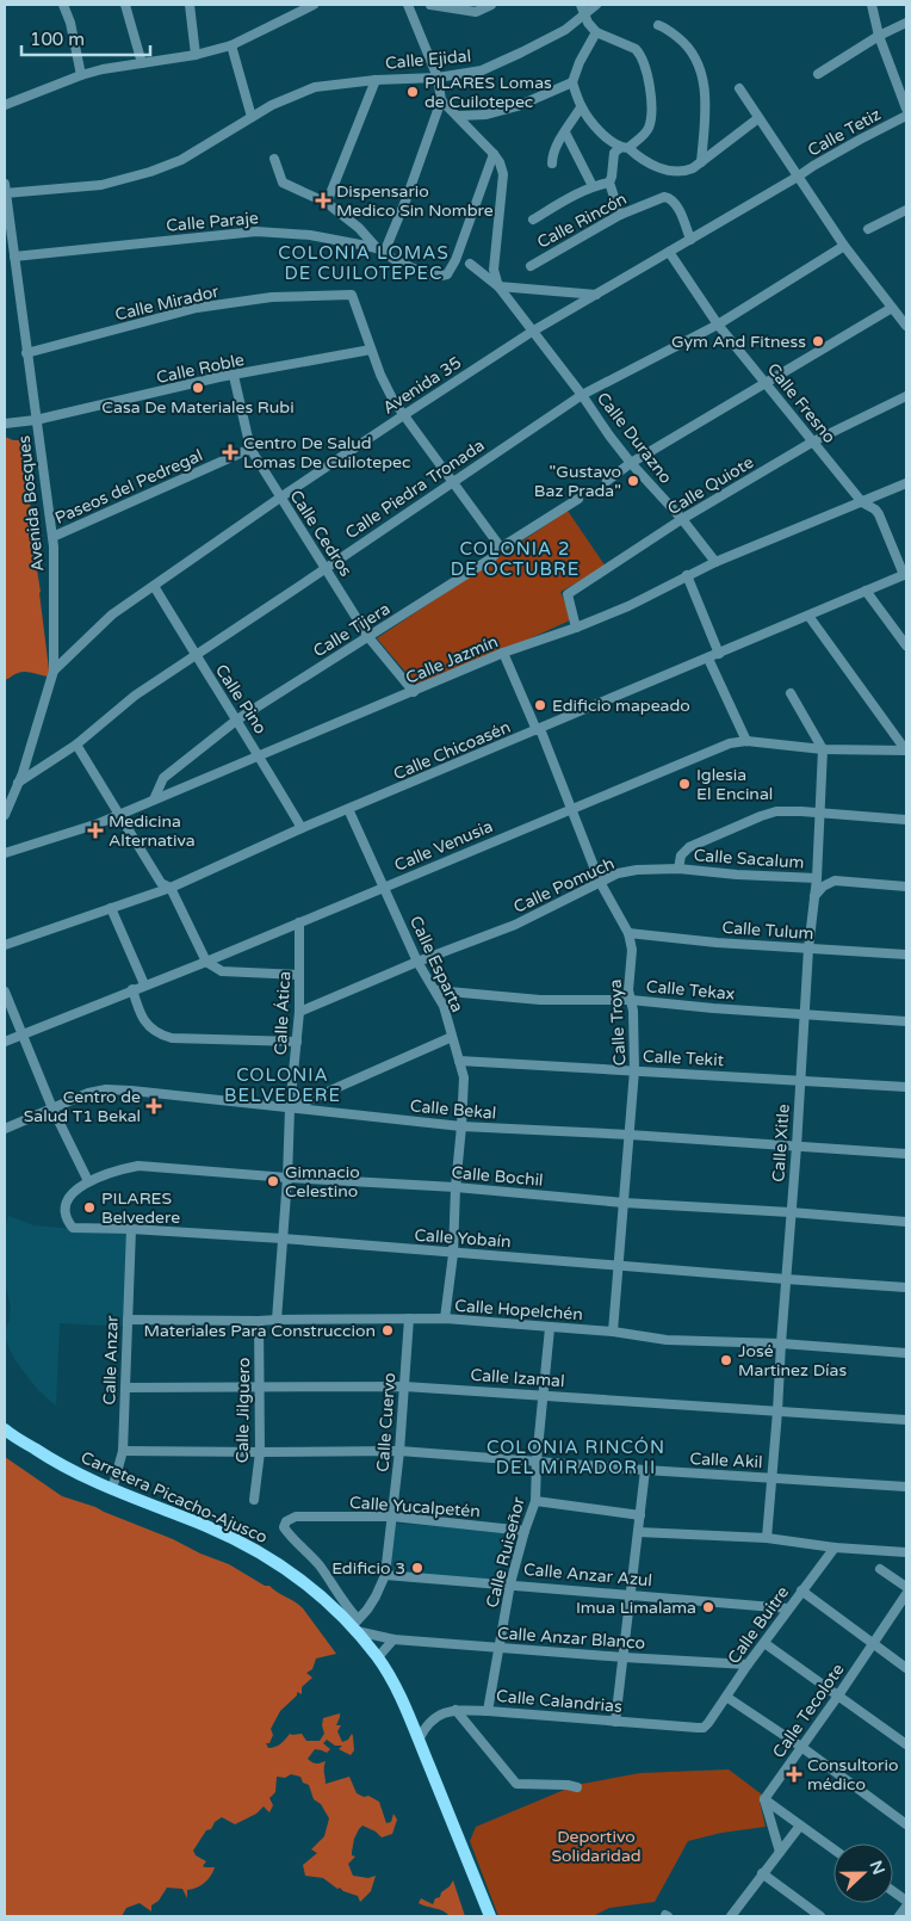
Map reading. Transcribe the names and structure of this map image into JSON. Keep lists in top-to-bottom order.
{
  "streets": {
    "main road": ["Carretera Picacho-Ajusco"],
    "street": [
      "Calle Ejidal",
      "Calle Tetiz",
      "Calle Rincón",
      "Calle Paraje",
      "Calle Mirador",
      "Calle Roble",
      "Avenida 35",
      "Calle Fresno",
      "Calle Durazno",
      "Calle Quiote",
      "Paseos del Pedregal",
      "Calle Piedra Tronada",
      "Avenida Bosques",
      "Calle Cedros",
      "Calle Tijera",
      "Calle Jazmín",
      "Calle Pino",
      "Calle Chicoasén",
      "Calle Venusia",
      "Calle Sacalum",
      "Calle Pomuch",
      "Calle Tulum",
      "Calle Esparta",
      "Calle Tekax",
      "Calle Ática",
      "Calle Troya",
      "Calle Tekit",
      "Calle Bekal",
      "Calle Xitle",
      "Calle Bochil",
      "Calle Yobaín",
      "Calle Hopelchén",
      "Calle Anzar",
      "Calle Izamal",
      "Calle Jilguero",
      "Calle Cuervo",
      "Calle Akil",
      "Calle Yucalpetén",
      "Calle Ruiseñor",
      "Calle Anzar Azul",
      "Calle Buitre",
      "Calle Anzar Blanco",
      "Calle Calandrias",
      "Calle Tecolote"
    ]
  },
  "crossings": [
    ["Calle Ejidal", "Avenida Bosques"],
    ["Calle Tetiz", "Avenida 35"],
    ["Calle Rincón", "Avenida 35"],
    ["Calle Paraje", "Avenida Bosques"],
    ["Calle Mirador", "Calle Roble"],
    ["Calle Mirador", "Avenida Bosques"],
    ["Calle Roble", "Avenida Bosques"],
    ["Calle Roble", "Calle Cedros"],
    ["Avenida 35", "Calle Fresno"],
    ["Avenida 35", "Calle Durazno"],
    ["Avenida 35", "Avenida Bosques"],
    ["Avenida 35", "Calle Cedros"],
    ["Avenida 35", "Calle Pino"],
    ["Calle Fresno", "Calle Quiote"],
    ["Calle Fresno", "Calle Piedra Tronada"],
    ["Calle Fresno", "Calle Jazmín"],
    ["Calle Fresno", "Calle Chicoasén"],
    ["Calle Durazno", "Calle Quiote"],
    ["Calle Durazno", "Calle Piedra Tronada"],
    ["Calle Durazno", "Calle Jazmín"],
    ["Calle Quiote", "Calle Jazmín"],
    ["Paseos del Pedregal", "Avenida Bosques"],
    ["Paseos del Pedregal", "Calle Cedros"],
    ["Calle Piedra Tronada", "Avenida Bosques"],
    ["Calle Piedra Tronada", "Calle Cedros"],
    ["Calle Piedra Tronada", "Calle Pino"],
    ["Calle Cedros", "Calle Tijera"],
    ["Calle Cedros", "Calle Jazmín"],
    ["Calle Tijera", "Calle Jazmín"],
    ["Calle Tijera", "Calle Pino"],
    ["Calle Jazmín", "Calle Pino"],
    ["Calle Jazmín", "Calle Troya"],
    ["Calle Pino", "Calle Chicoasén"],
    ["Calle Chicoasén", "Calle Esparta"],
    ["Calle Chicoasén", "Calle Troya"],
    ["Calle Venusia", "Calle Esparta"],
    ["Calle Venusia", "Calle Ática"],
    ["Calle Venusia", "Calle Troya"],
    ["Calle Venusia", "Calle Xitle"],
    ["Calle Sacalum", "Calle Pomuch"],
    ["Calle Sacalum", "Calle Xitle"],
    ["Calle Pomuch", "Calle Esparta"],
    ["Calle Pomuch", "Calle Ática"],
    ["Calle Pomuch", "Calle Troya"],
    ["Calle Tulum", "Calle Troya"],
    ["Calle Tulum", "Calle Xitle"],
    ["Calle Esparta", "Calle Tekax"],
    ["Calle Esparta", "Calle Tekit"],
    ["Calle Esparta", "Calle Bekal"],
    ["Calle Esparta", "Calle Bochil"],
    ["Calle Esparta", "Calle Yobaín"],
    ["Calle Esparta", "Calle Hopelchén"],
    ["Calle Tekax", "Calle Troya"],
    ["Calle Tekax", "Calle Xitle"],
    ["Calle Ática", "Calle Bekal"],
    ["Calle Ática", "Calle Bochil"],
    ["Calle Ática", "Calle Yobaín"],
    ["Calle Ática", "Calle Hopelchén"],
    ["Calle Troya", "Calle Tekit"],
    ["Calle Troya", "Calle Bekal"],
    ["Calle Troya", "Calle Bochil"],
    ["Calle Troya", "Calle Yobaín"],
    ["Calle Troya", "Calle Hopelchén"],
    ["Calle Tekit", "Calle Xitle"],
    ["Calle Bekal", "Calle Xitle"],
    ["Calle Xitle", "Calle Bochil"],
    ["Calle Xitle", "Calle Yobaín"],
    ["Calle Xitle", "Calle Hopelchén"],
    ["Calle Xitle", "Calle Izamal"],
    ["Calle Xitle", "Calle Akil"],
    ["Calle Bochil", "Calle Yobaín"],
    ["Calle Yobaín", "Calle Anzar"],
    ["Calle Hopelchén", "Calle Anzar"],
    ["Calle Hopelchén", "Calle Jilguero"],
    ["Calle Hopelchén", "Calle Cuervo"],
    ["Calle Hopelchén", "Calle Ruiseñor"],
    ["Calle Anzar", "Calle Izamal"],
    ["Calle Anzar", "Calle Akil"],
    ["Calle Anzar", "Carretera Picacho-Ajusco"],
    ["Calle Izamal", "Calle Jilguero"],
    ["Calle Izamal", "Calle Cuervo"],
    ["Calle Izamal", "Calle Ruiseñor"],
    ["Calle Jilguero", "Calle Akil"],
    ["Calle Cuervo", "Calle Akil"],
    ["Calle Cuervo", "Carretera Picacho-Ajusco"],
    ["Calle Cuervo", "Calle Yucalpetén"],
    ["Calle Cuervo", "Calle Anzar Azul"],
    ["Calle Cuervo", "Calle Anzar Blanco"],
    ["Calle Akil", "Calle Ruiseñor"],
    ["Carretera Picacho-Ajusco", "Calle Yucalpetén"],
    ["Carretera Picacho-Ajusco", "Calle Anzar Blanco"],
    ["Carretera Picacho-Ajusco", "Calle Calandrias"],
    ["Calle Yucalpetén", "Calle Ruiseñor"],
    ["Calle Yucalpetén", "Calle Anzar Blanco"],
    ["Calle Ruiseñor", "Calle Anzar Azul"],
    ["Calle Ruiseñor", "Calle Anzar Blanco"],
    ["Calle Ruiseñor", "Calle Calandrias"],
    ["Calle Anzar Azul", "Calle Buitre"],
    ["Calle Buitre", "Calle Anzar Blanco"],
    ["Calle Buitre", "Calle Calandrias"]
  ],
  "districts": [
    "COLONIA LOMAS DE CUILOTEPEC",
    "COLONIA 2 DE OCTUBRE",
    "COLONIA BELVEDERE",
    "COLONIA RINCÓN DEL MIRADOR II"
  ],
  "parks": ["Deportivo Solidaridad"],
  "places": {
    "other": [
      "PILARES Lomas de Cuilotepec",
      "Gym And Fitness",
      "Casa De Materiales Rubi",
      "\"Gustavo Baz Prada\"",
      "Edificio mapeado",
      "Iglesia El Encinal",
      "Gimnacio Celestino",
      "PILARES Belvedere",
      "Materiales Para Construccion",
      "José Martinez Días",
      "Edificio 3",
      "Imua Limalama"
    ],
    "health": [
      "Dispensario Medico Sin Nombre",
      "Centro De Salud Lomas De Cuilotepec",
      "Medicina Alternativa",
      "Centro de Salud T1 Bekal",
      "Consultorio médico"
    ]
  },
  "scale_bar": "100 m",
  "north": "right"
}
